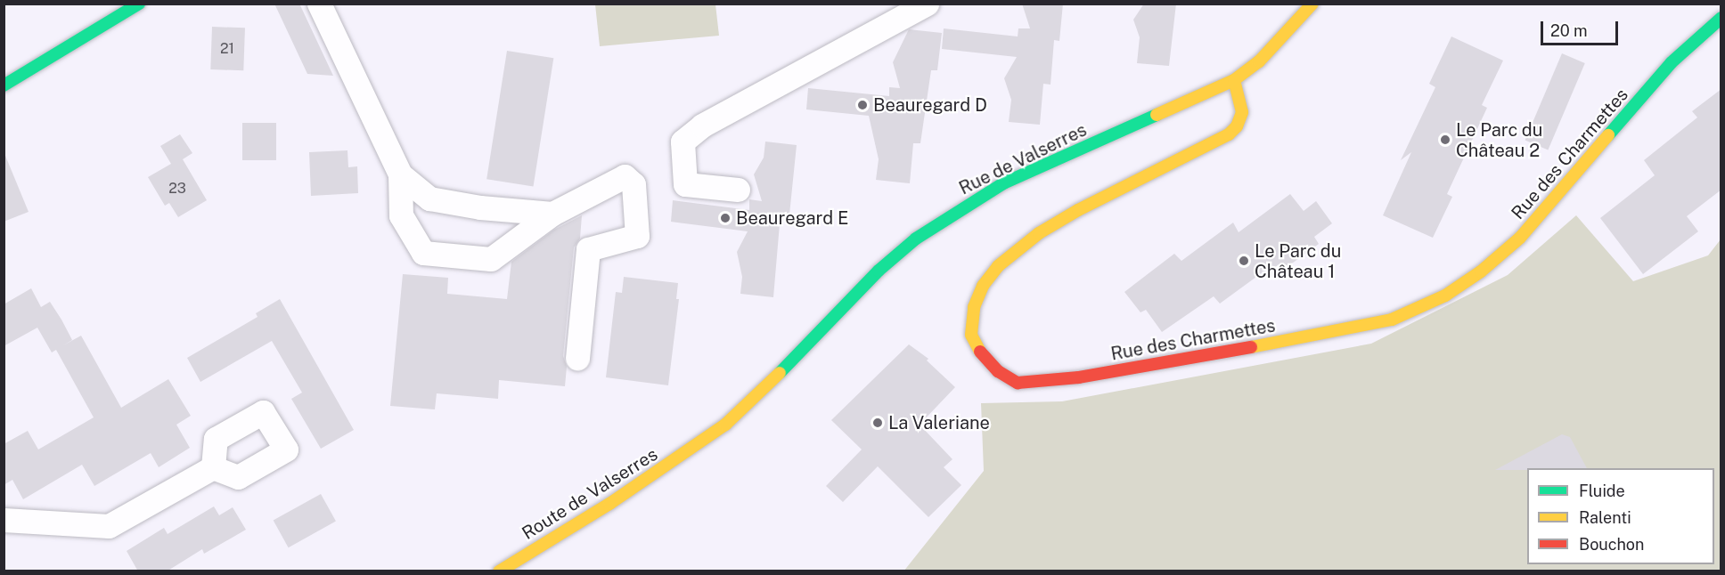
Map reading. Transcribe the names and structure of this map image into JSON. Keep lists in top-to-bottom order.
{
  "streets": {
    "street": ["Rue des Charmettes", "Rue de Valserres", "Route de Valserres"]
  },
  "crossings": [
    ["Rue des Charmettes", "Rue de Valserres"],
    ["Rue de Valserres", "Route de Valserres"]
  ],
  "places": [
    "Beauregard D",
    "Le Parc du Château 2",
    "Beauregard E",
    "Le Parc du Château 1",
    "La Valeriane"
  ],
  "house_numbers": ["21", "23"],
  "legend": ["Fluide", "Ralenti", "Bouchon"],
  "scale_bar": "20 m"
}
